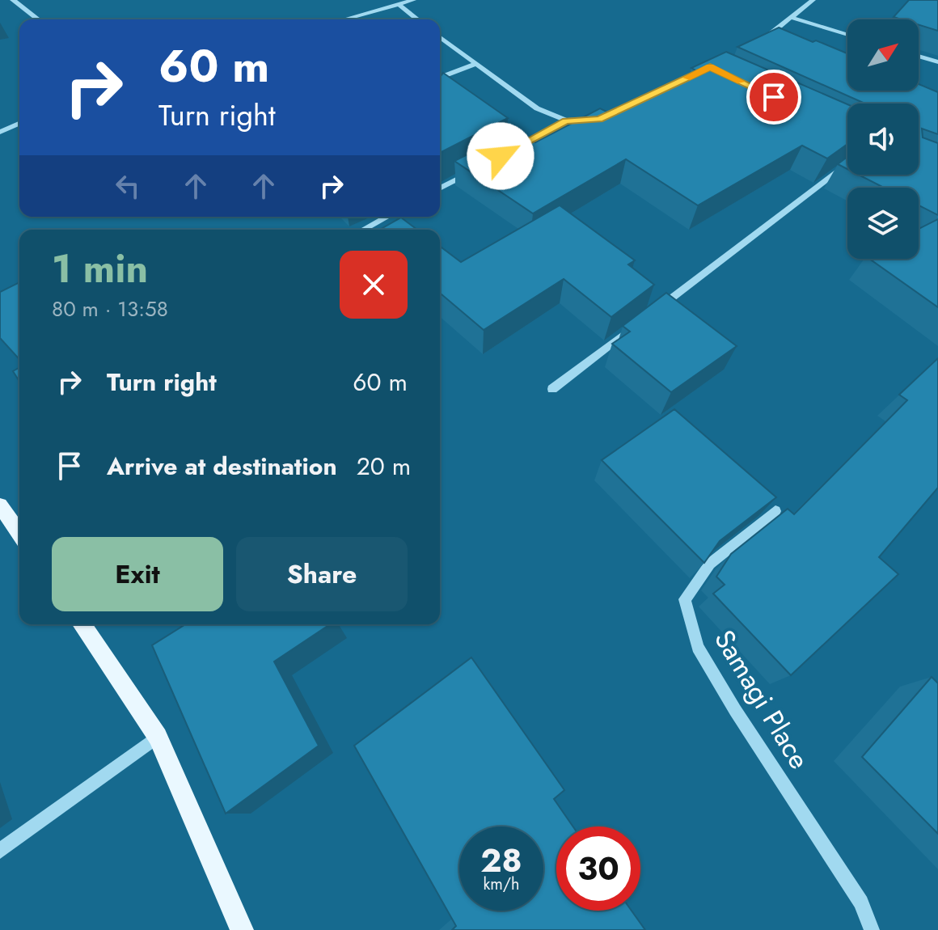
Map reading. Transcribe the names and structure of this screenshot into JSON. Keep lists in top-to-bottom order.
{
  "streets": {
    "street": ["Samagi Place"]
  },
  "north": "top right",
  "page": {
    "turn": ["60 m", "Turn right"],
    "heading": ["1 min", "80 m · 13:58"],
    "list": [
      {
        "name": "Turn right",
        "value": "60 m"
      },
      {
        "name": "Arrive at destination",
        "value": "20 m"
      }
    ],
    "buttons": ["Exit", "Share"],
    "speed": "28 km/h",
    "limit": "30"
  }
}
